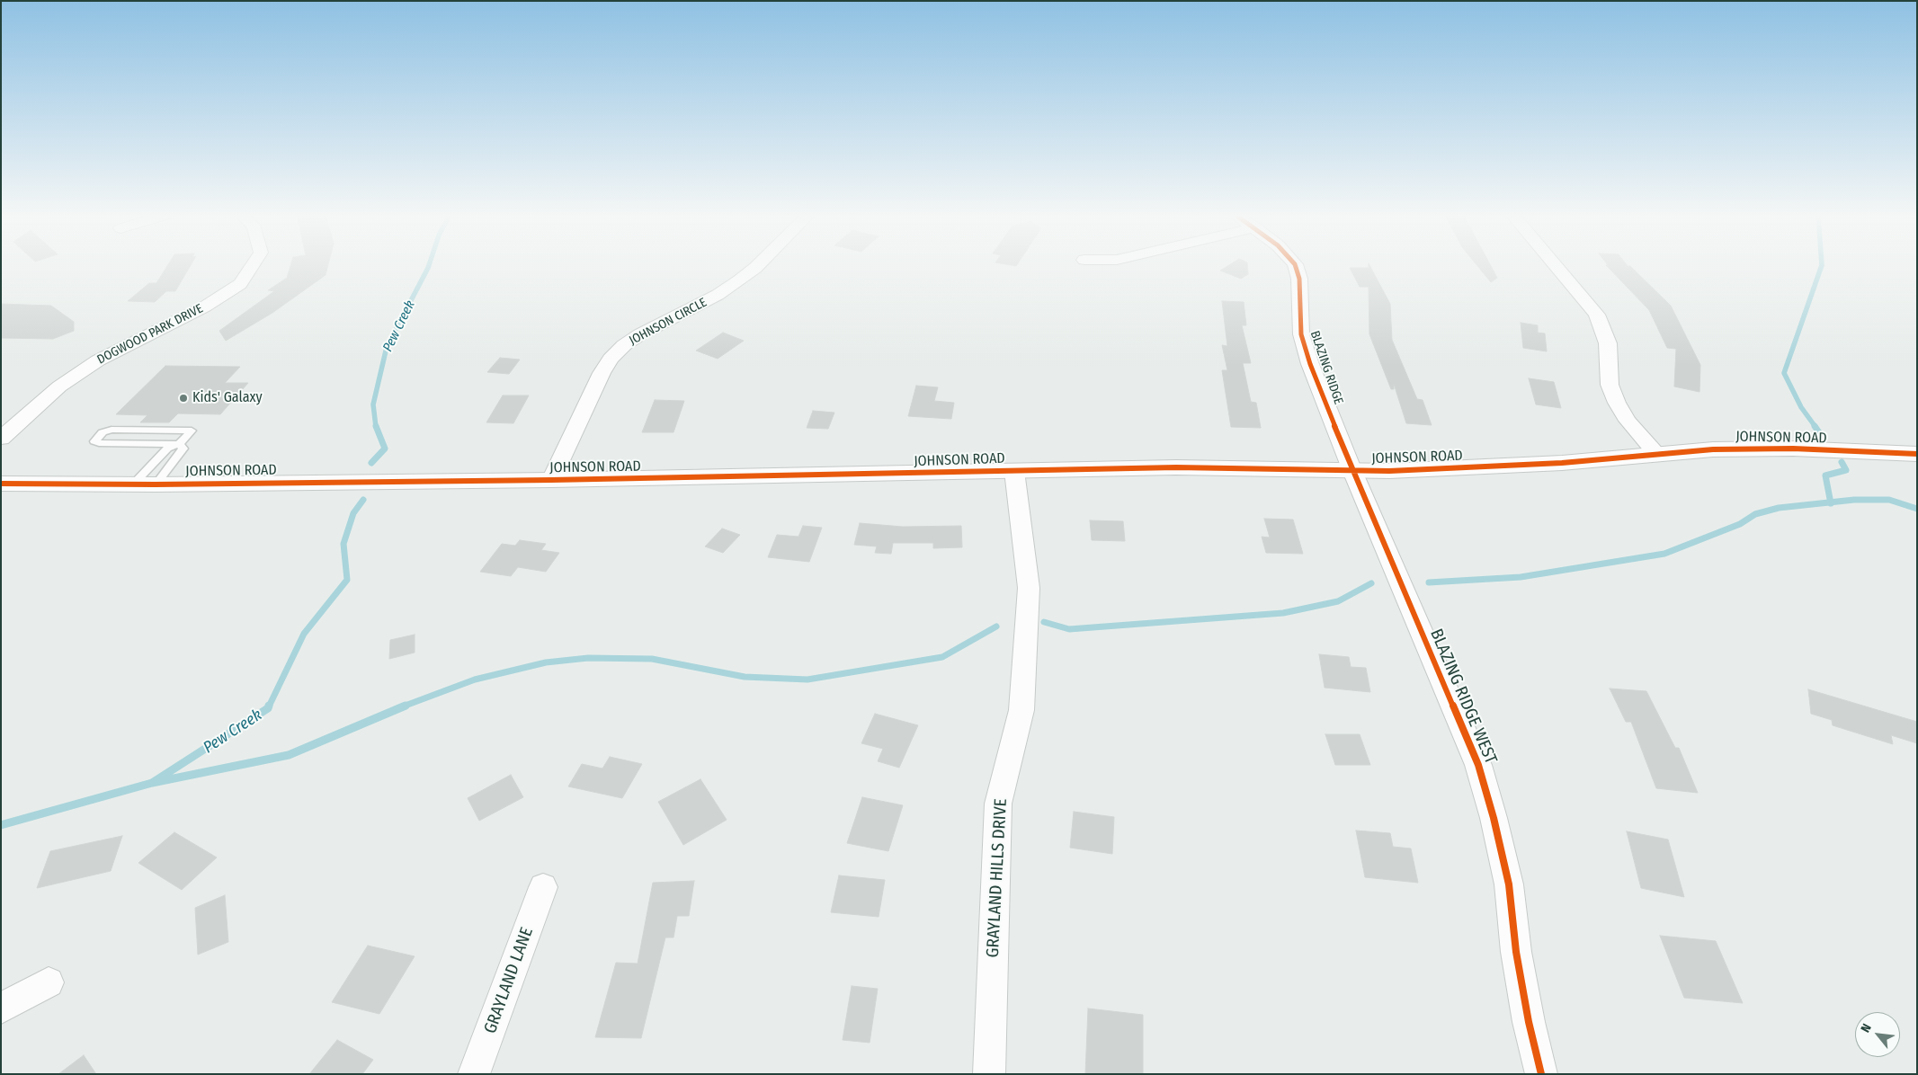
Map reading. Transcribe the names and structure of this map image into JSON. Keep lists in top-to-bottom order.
{
  "streets": {
    "street": [
      "JOHNSON CIRCLE",
      "DOGWOOD PARK DRIVE",
      "BLAZING RIDGE",
      "JOHNSON ROAD",
      "BLAZING RIDGE WEST",
      "GRAYLAND HILLS DRIVE",
      "GRAYLAND LANE"
    ]
  },
  "crossings": [
    ["JOHNSON CIRCLE", "JOHNSON ROAD"],
    ["BLAZING RIDGE", "JOHNSON ROAD"],
    ["BLAZING RIDGE", "BLAZING RIDGE WEST"],
    ["JOHNSON ROAD", "BLAZING RIDGE WEST"],
    ["JOHNSON ROAD", "GRAYLAND HILLS DRIVE"]
  ],
  "water": ["Pew Creek"],
  "places": ["Kids' Galaxy"],
  "north": "top left"
}
